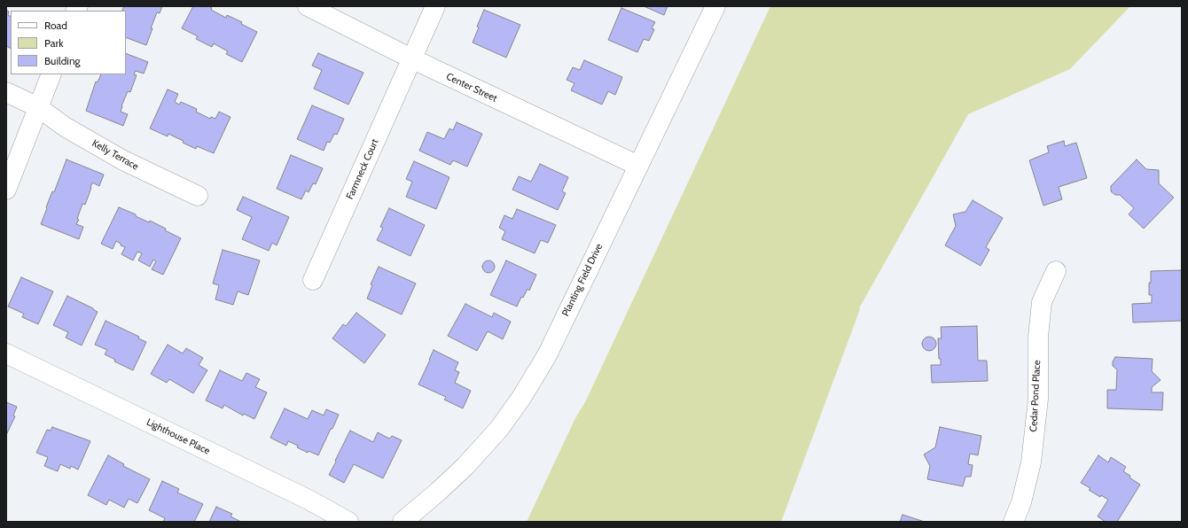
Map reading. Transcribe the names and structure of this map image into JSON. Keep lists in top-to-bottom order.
{
  "streets": {
    "street": [
      "Center Street",
      "Kelly Terrace",
      "Farmneck Court",
      "Planting Field Drive",
      "Cedar Pond Place",
      "Lighthouse Place"
    ]
  },
  "crossings": [
    ["Center Street", "Farmneck Court"],
    ["Center Street", "Planting Field Drive"]
  ],
  "legend": ["Road", "Park", "Building"]
}
